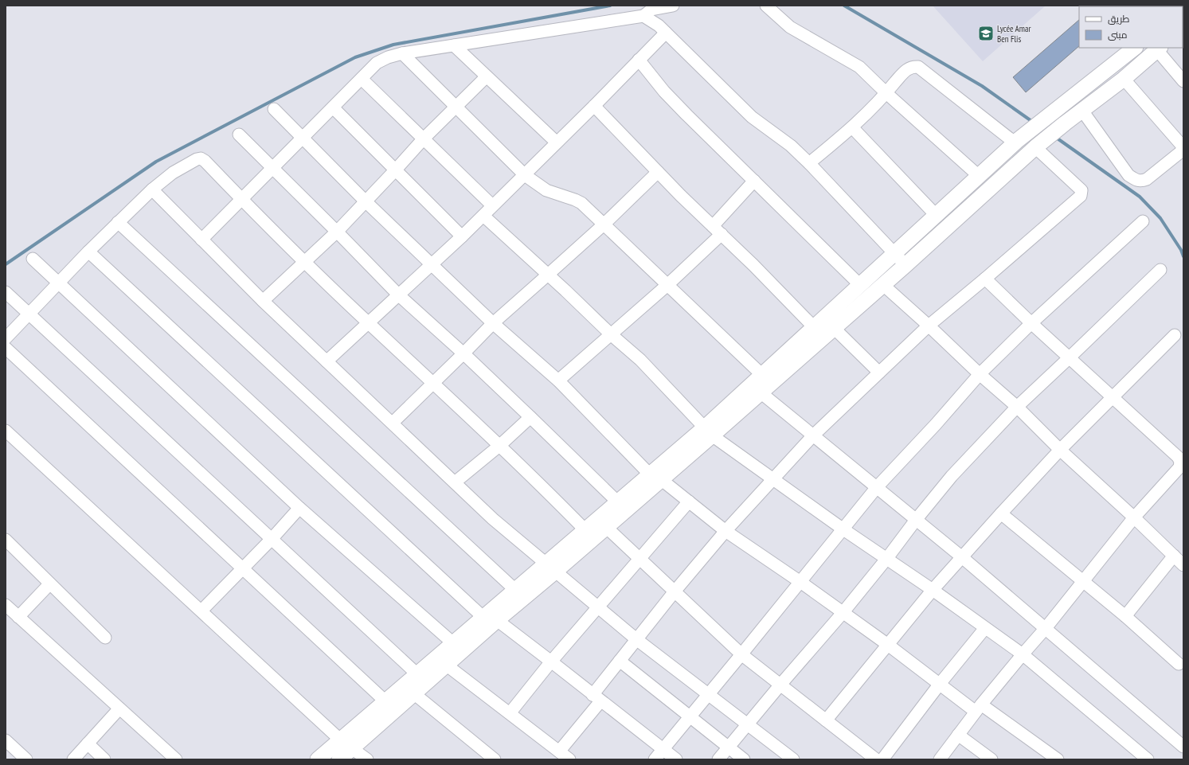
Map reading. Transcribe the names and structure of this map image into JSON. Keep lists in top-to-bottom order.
{
  "places": {
    "school or university": ["Lycée Amar Ben Flis"]
  },
  "legend": ["طريق", "مبنى"]
}
